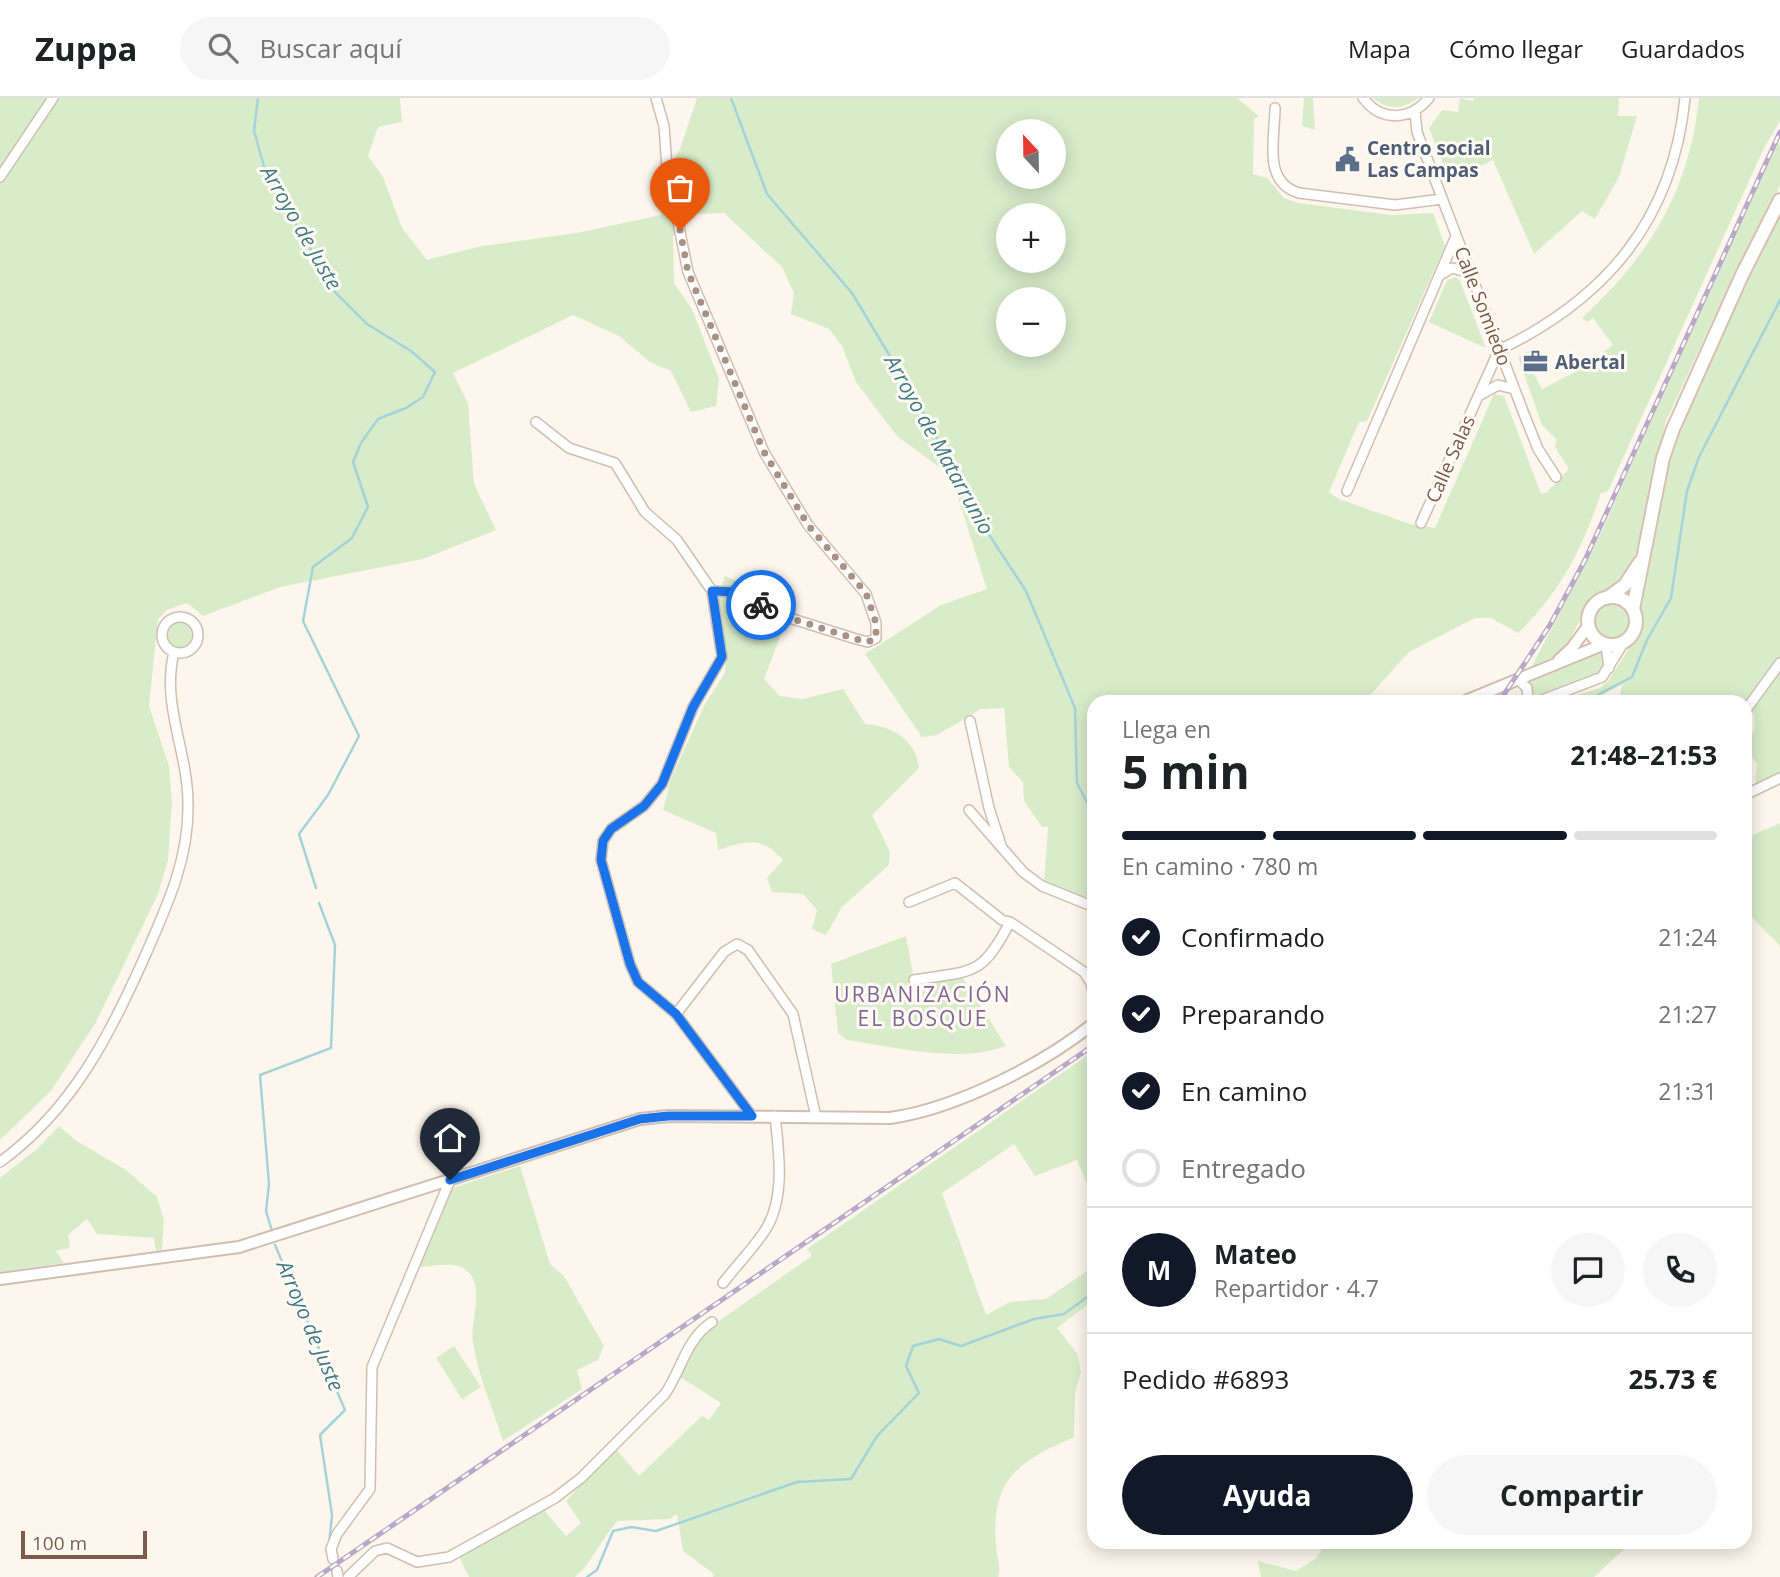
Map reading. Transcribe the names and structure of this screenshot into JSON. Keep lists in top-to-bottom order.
{
  "streets": {
    "street": ["Calle Somiedo", "Calle Salas"]
  },
  "crossings": [
    ["Calle Somiedo", "Calle Salas"]
  ],
  "districts": ["URBANIZACIÓN EL BOSQUE"],
  "water": ["Arroyo de Juste", "Arroyo de Matarrunio"],
  "places": {
    "public building": ["Centro social Las Campas"],
    "office": ["Abertal"]
  },
  "scale_bar": "100 m",
  "north": "top",
  "page": {
    "header": "Zuppa",
    "search": "Buscar aquí",
    "nav": ["Mapa", "Cómo llegar", "Guardados"],
    "map_buttons": ["+", "−"],
    "heading": ["5 min", "Llega en", "21:48–21:53"],
    "panel": [
      "Mateo",
      "Repartidor · 4.7",
      "Pedido #6893",
      "25.73 €"
    ],
    "bar": "En camino · 780 m",
    "list": [
      ["Confirmado", "21:24"],
      ["Preparando", "21:27"],
      ["En camino", "21:31"],
      "Entregado"
    ],
    "round": "M",
    "buttons": ["Ayuda", "Compartir"],
    "scale": "100 m"
  }
}
